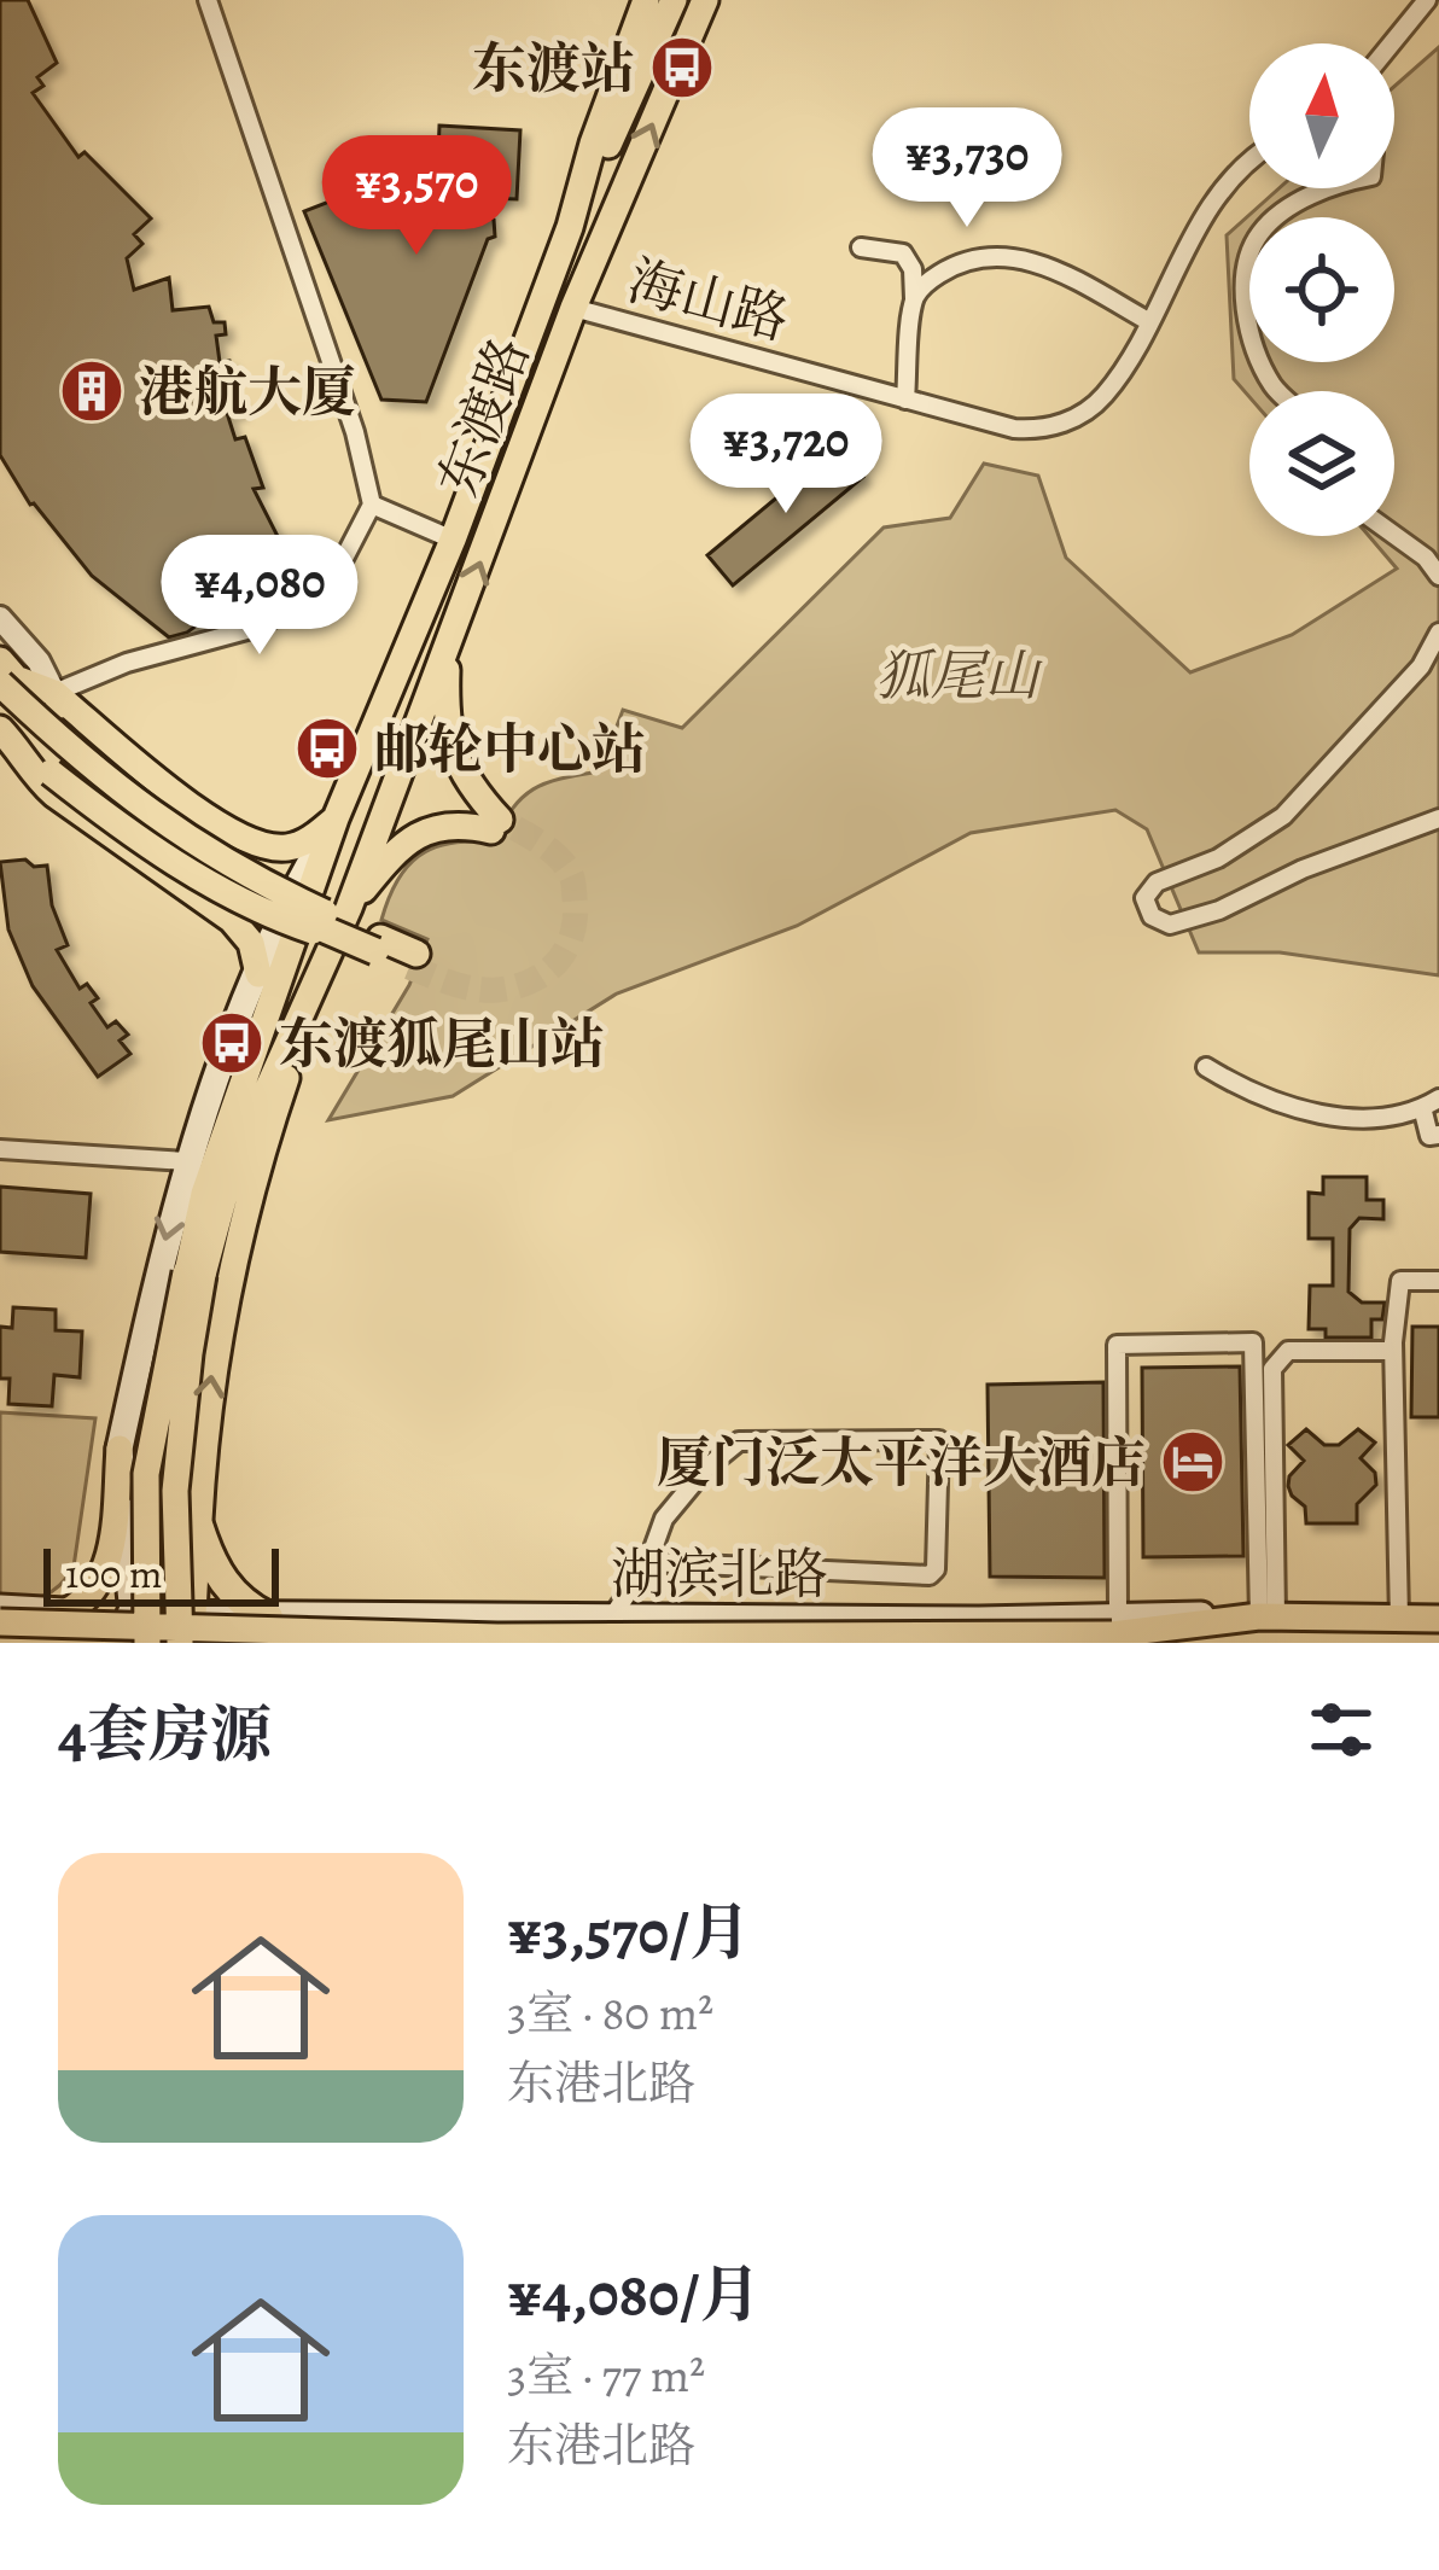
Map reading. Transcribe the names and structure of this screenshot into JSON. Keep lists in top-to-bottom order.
{
  "streets": {
    "main road": ["东渡路", "湖滨北路"],
    "street": ["海山路"]
  },
  "crossings": [
    ["海山路", "东渡路"]
  ],
  "parks": ["狐尾山"],
  "places": {
    "bus stop": ["东渡站", "邮轮中心站", "东渡狐尾山站"],
    "building": ["港航大厦"],
    "hotel": ["厦门泛太平洋大酒店"]
  },
  "scale_bar": "100 m",
  "north": "top",
  "page": {
    "price": [
      "¥3,730",
      "¥3,570",
      "¥3,720",
      "¥4,080"
    ],
    "scale": "100 m",
    "heading": "4套房源",
    "list": [
      {
        "name": "¥3,570/月",
        "note": "3室 · 80 m² · 东港北路"
      },
      {
        "name": "¥4,080/月",
        "note": "3室 · 77 m² · 东港北路"
      }
    ]
  }
}
